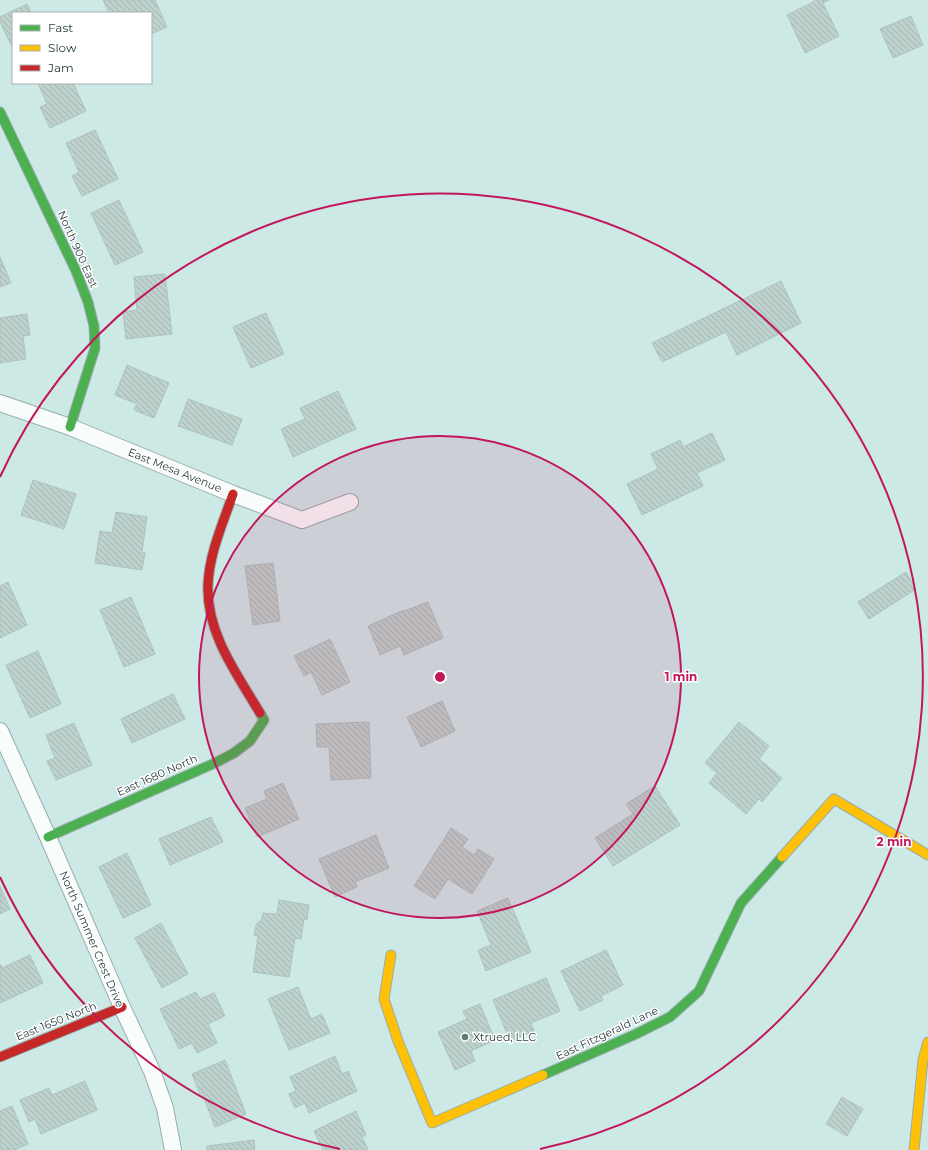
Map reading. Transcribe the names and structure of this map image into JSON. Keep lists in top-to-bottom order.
{
  "streets": {
    "street": [
      "North 900 East",
      "East Mesa Avenue",
      "East 1680 North",
      "North Summer Crest Drive",
      "East 1650 North",
      "East Fitzgerald Lane"
    ]
  },
  "crossings": [
    ["North 900 East", "East Mesa Avenue"],
    ["East Mesa Avenue", "East 1680 North"],
    ["East 1680 North", "North Summer Crest Drive"],
    ["North Summer Crest Drive", "East 1650 North"]
  ],
  "places": ["Xtrued, LLC"],
  "legend": ["Fast", "Slow", "Jam"],
  "rings": ["1 min", "2 min"]
}
